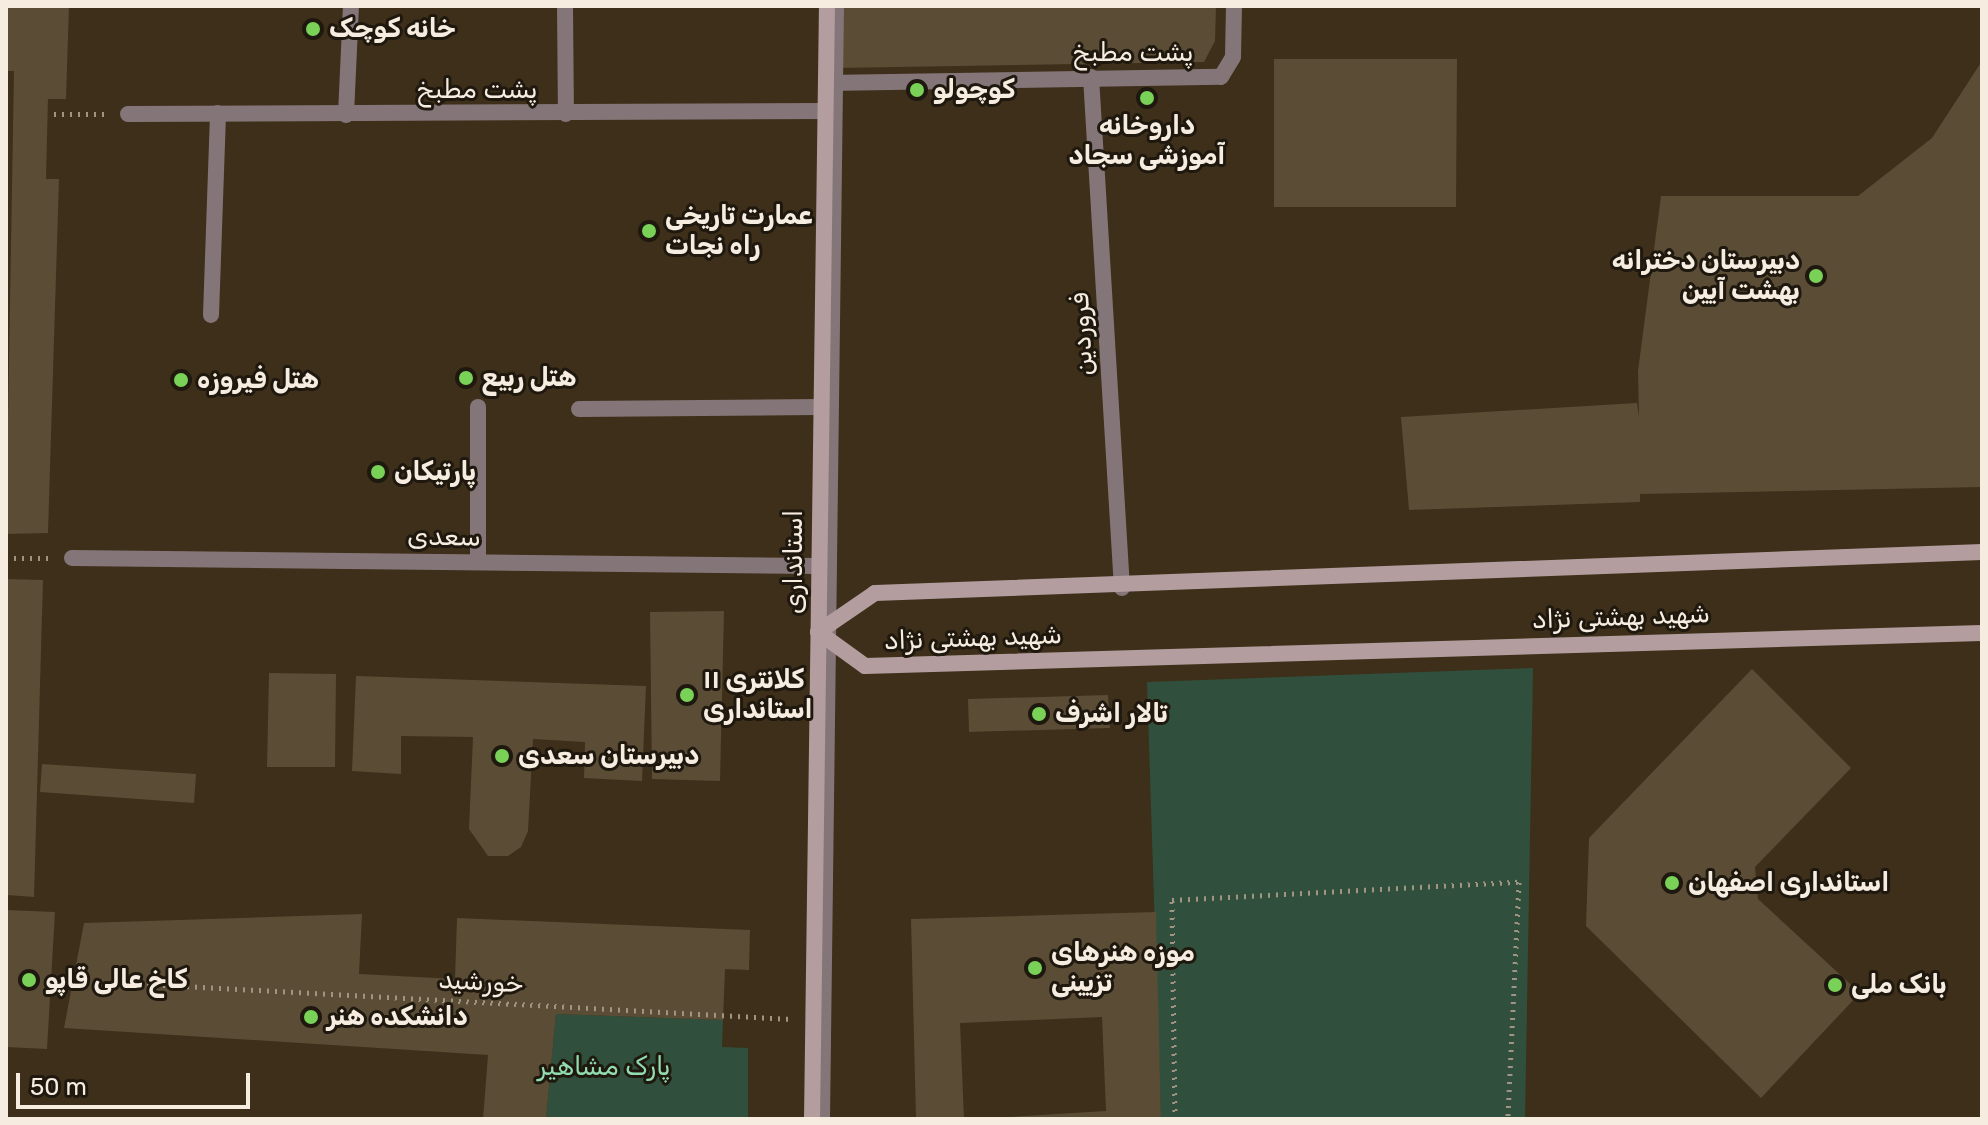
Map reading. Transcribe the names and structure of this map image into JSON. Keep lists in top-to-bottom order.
{
  "streets": {
    "main road": ["استانداری", "شهید بهشتی نژاد"],
    "street": ["پشت مطبخ", "فروردین", "سعدی"],
    "path": ["خورشید"]
  },
  "crossings": [
    ["پشت مطبخ", "فروردین"],
    ["پشت مطبخ", "استانداری"],
    ["فروردین", "شهید بهشتی نژاد"],
    ["سعدی", "استانداری"],
    ["استانداری", "شهید بهشتی نژاد"],
    ["استانداری", "خورشید"]
  ],
  "parks": ["پارک مشاهیر"],
  "places": [
    "خانه کوچک",
    "کوچولو",
    "داروخانه آموزشی سجاد",
    "عمارت تاریخی راه نجات",
    "دبیرستان دخترانه بهشت آیین",
    "هتل ربیع",
    "هتل فیروزه",
    "پارتیکان",
    "کلانتری ۱۱ استانداری",
    "تالار اشرف",
    "دبیرستان سعدی",
    "استانداری اصفهان",
    "موزه هنرهای تزیینی",
    "کاخ عالی قاپو",
    "بانک ملی",
    "دانشکده هنر"
  ],
  "scale_bar": "50 m"
}
